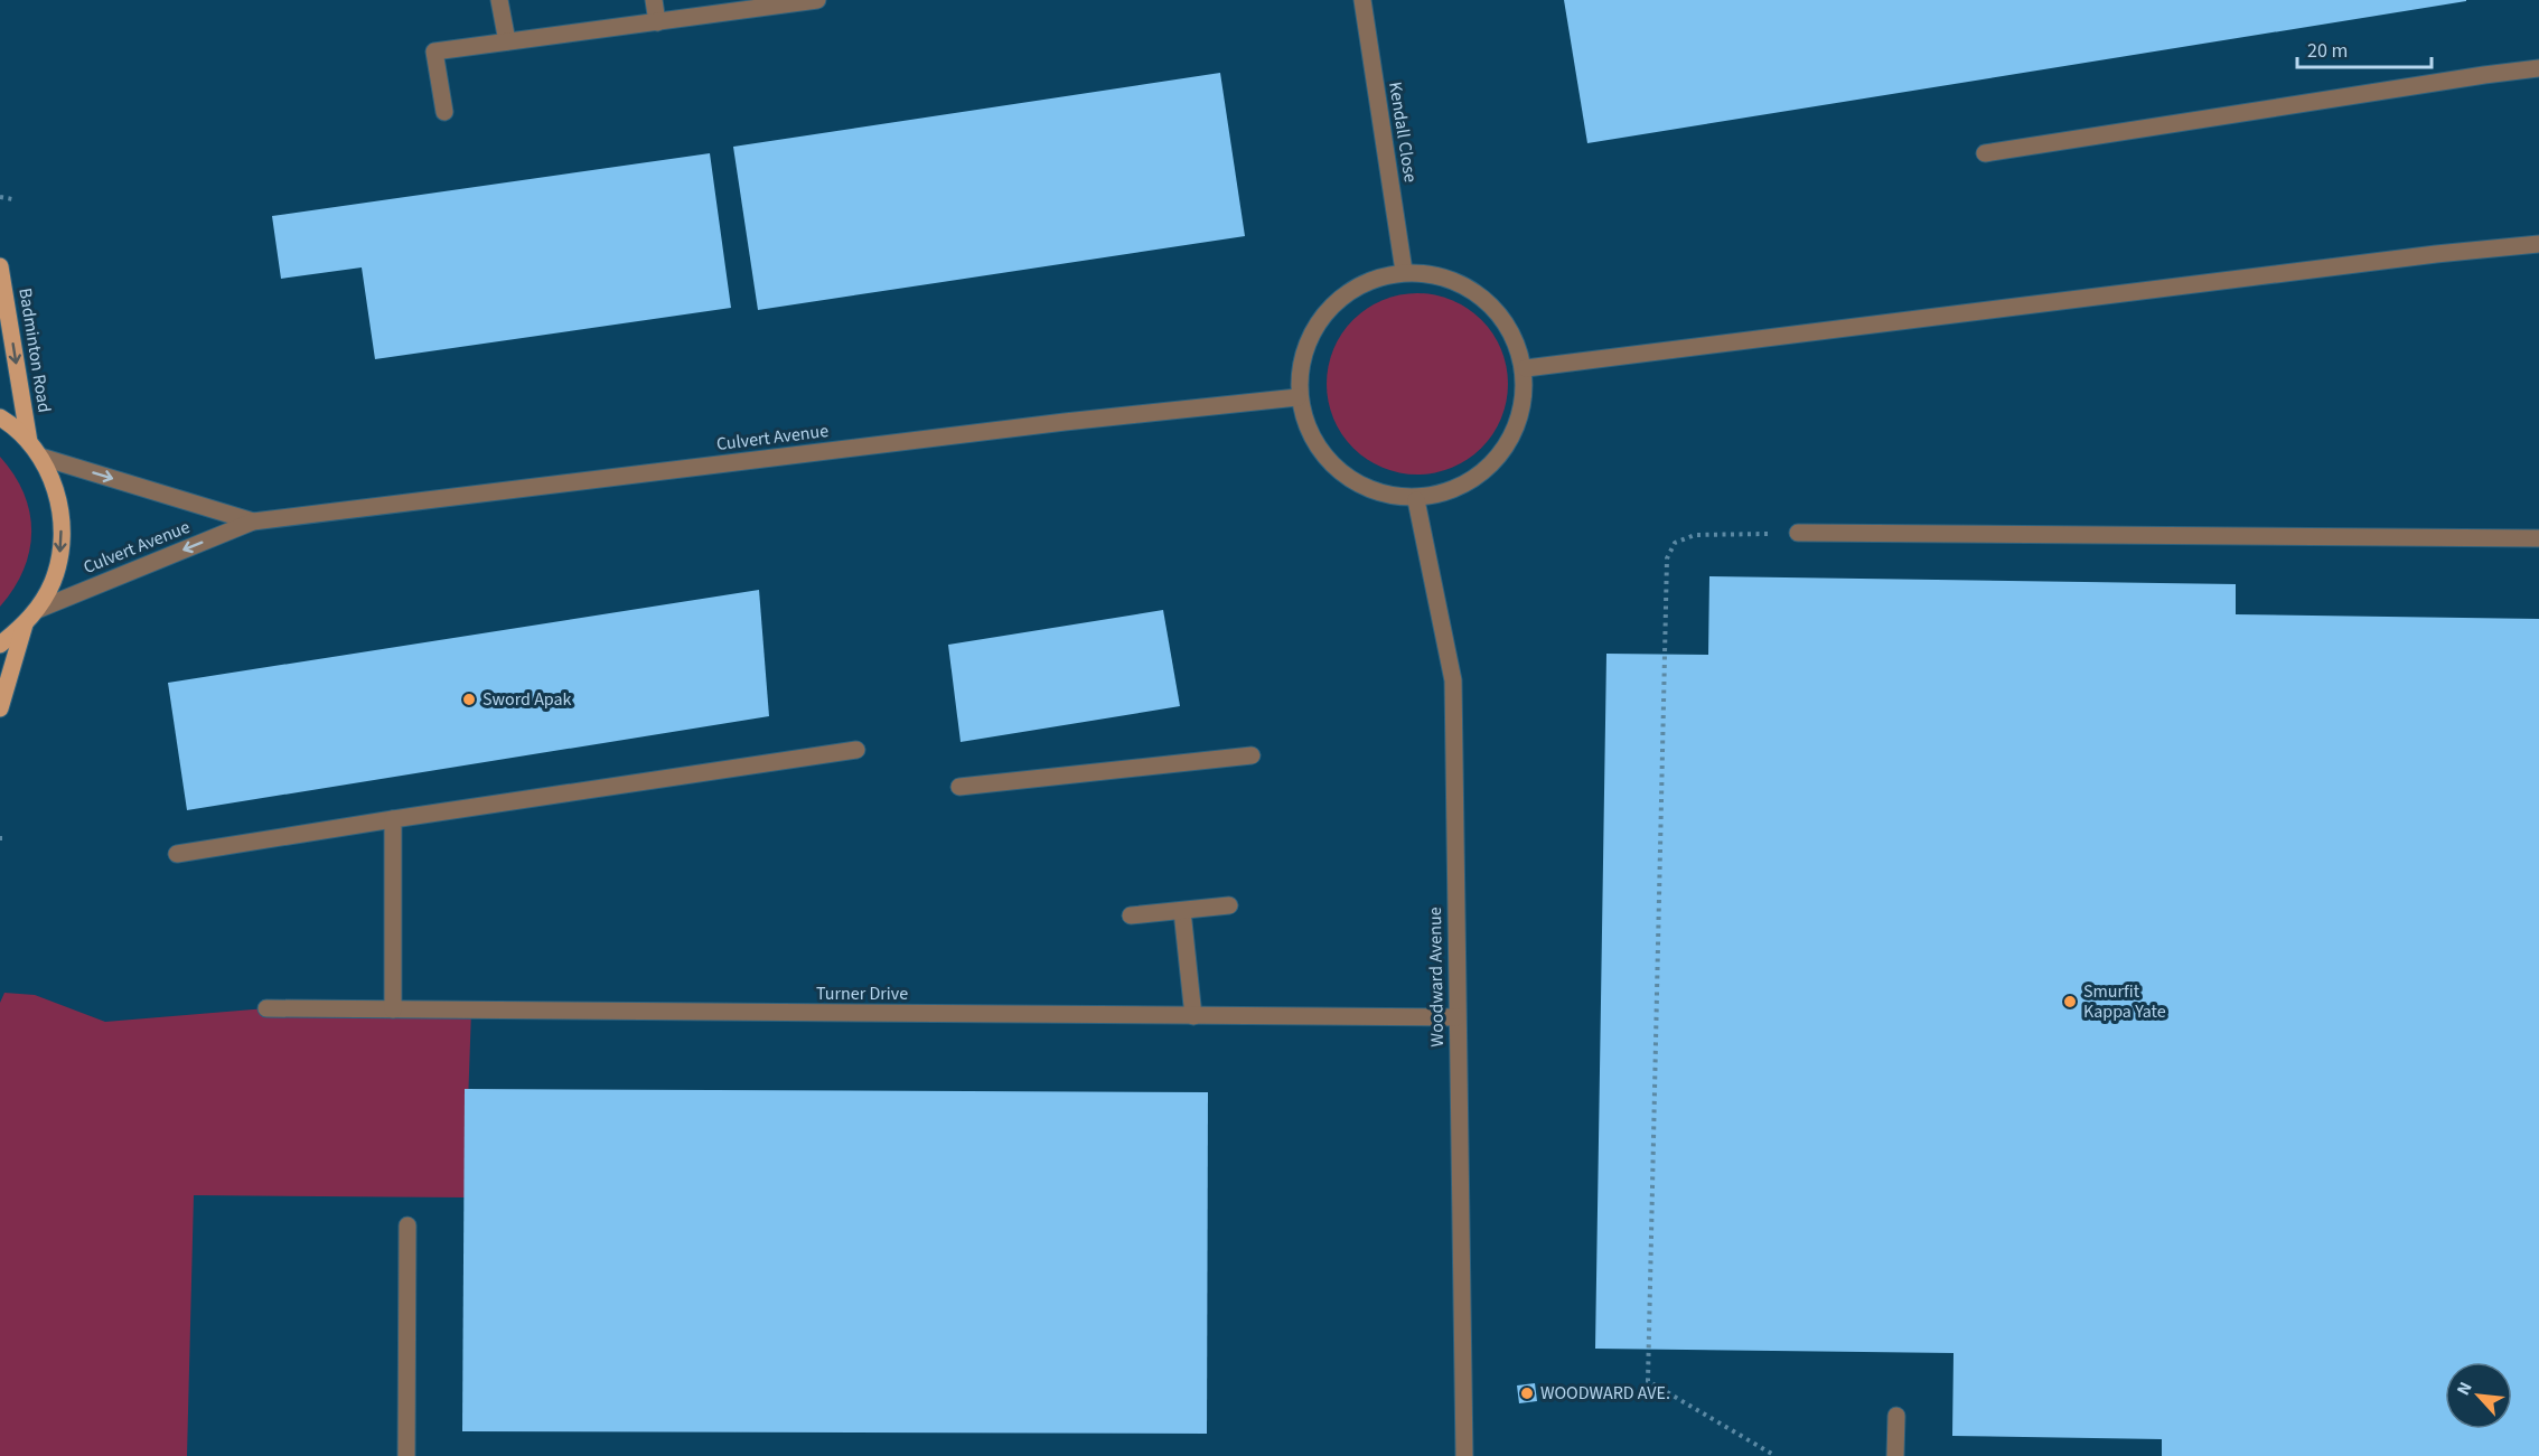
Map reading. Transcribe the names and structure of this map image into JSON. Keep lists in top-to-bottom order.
{
  "streets": {
    "main road": ["Badminton Road"],
    "street": [
      "Kendall Close",
      "Culvert Avenue",
      "Woodward Avenue",
      "Turner Drive"
    ]
  },
  "crossings": [
    ["Kendall Close", "Culvert Avenue"],
    ["Kendall Close", "Woodward Avenue"],
    ["Culvert Avenue", "Woodward Avenue"],
    ["Woodward Avenue", "Turner Drive"]
  ],
  "one_way": ["Badminton Road"],
  "places": ["Sword Apak", "Smurfit Kappa Yate", "WOODWARD AVE."],
  "scale_bar": "20 m",
  "north": "top left"
}
